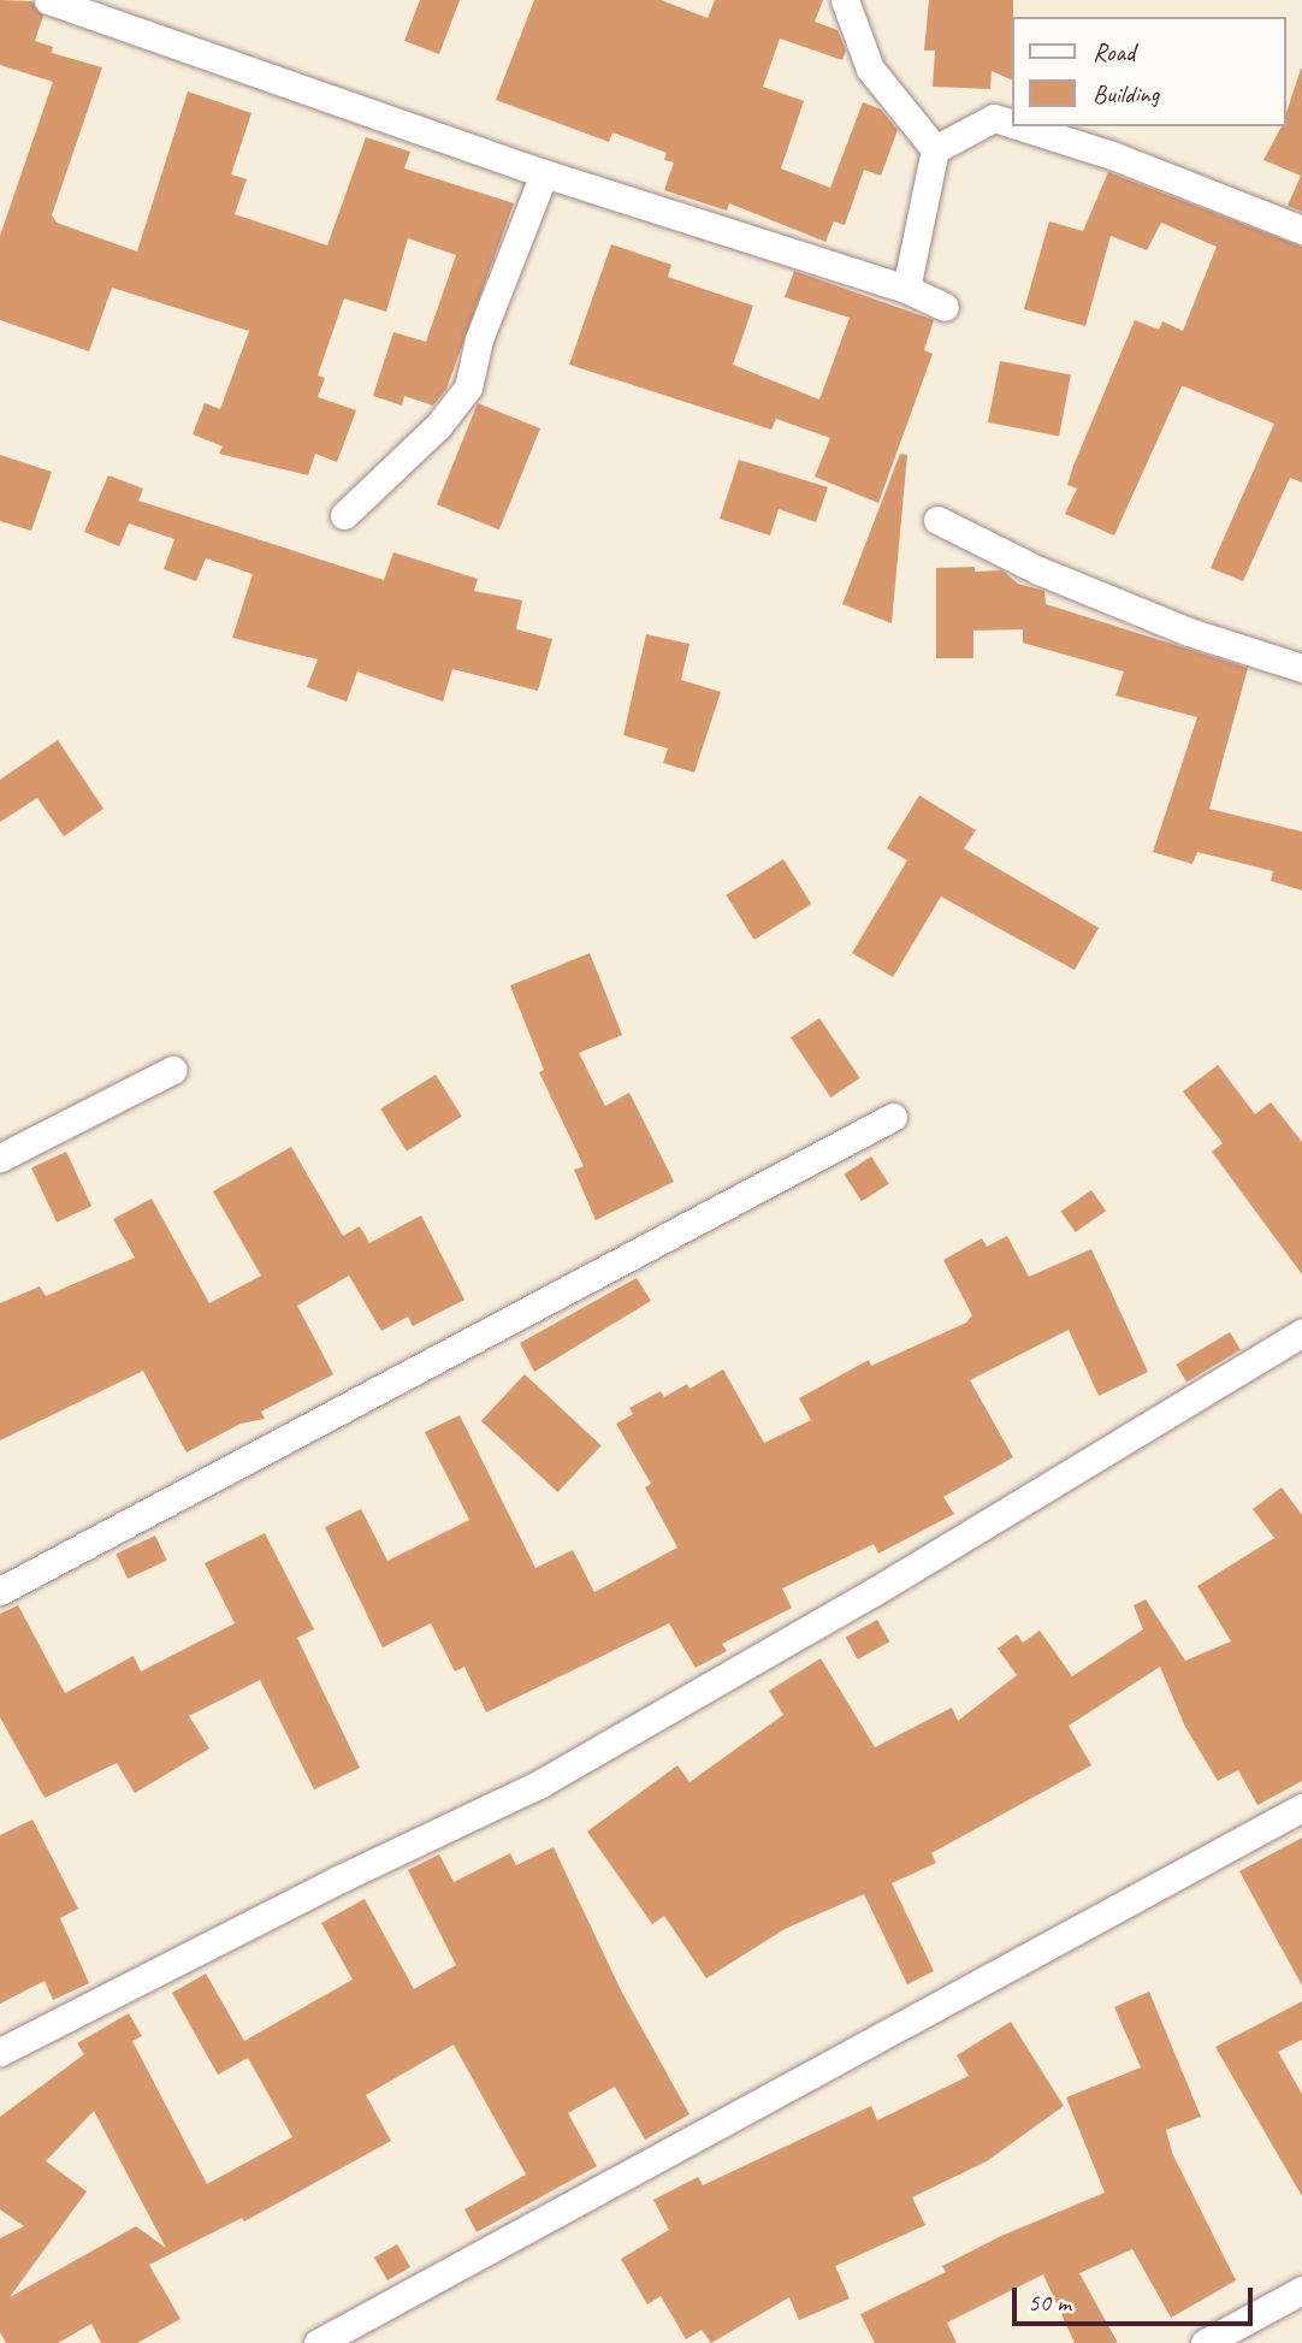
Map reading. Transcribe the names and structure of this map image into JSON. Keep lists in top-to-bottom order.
{
  "legend": ["Road", "Building"],
  "scale_bar": "50 m"
}
